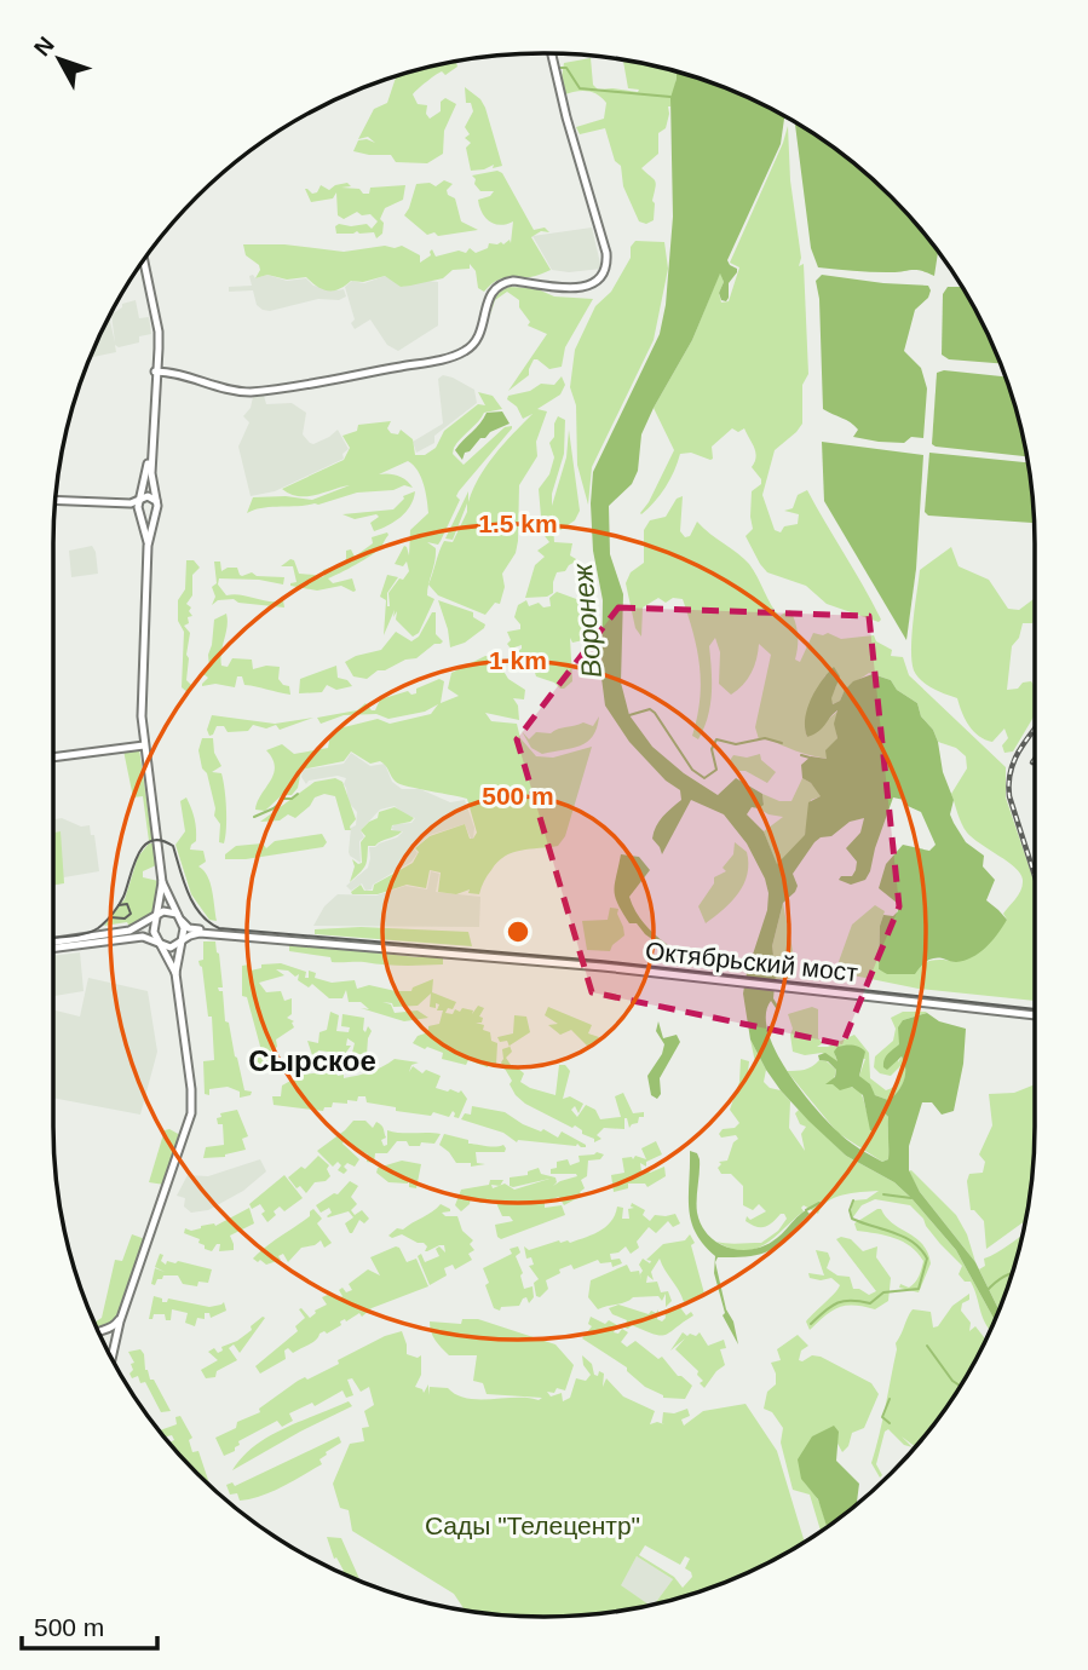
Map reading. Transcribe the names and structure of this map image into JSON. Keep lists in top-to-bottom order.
{
  "streets": {
    "main road": ["Октябрьский мост"]
  },
  "districts": ["Сырское"],
  "water": ["Воронеж"],
  "parks": ["Сады \"Телецентр\""],
  "scale_bar": "500 m",
  "north": "top left",
  "rings": ["1.5 km", "1 km", "500 m"]
}
